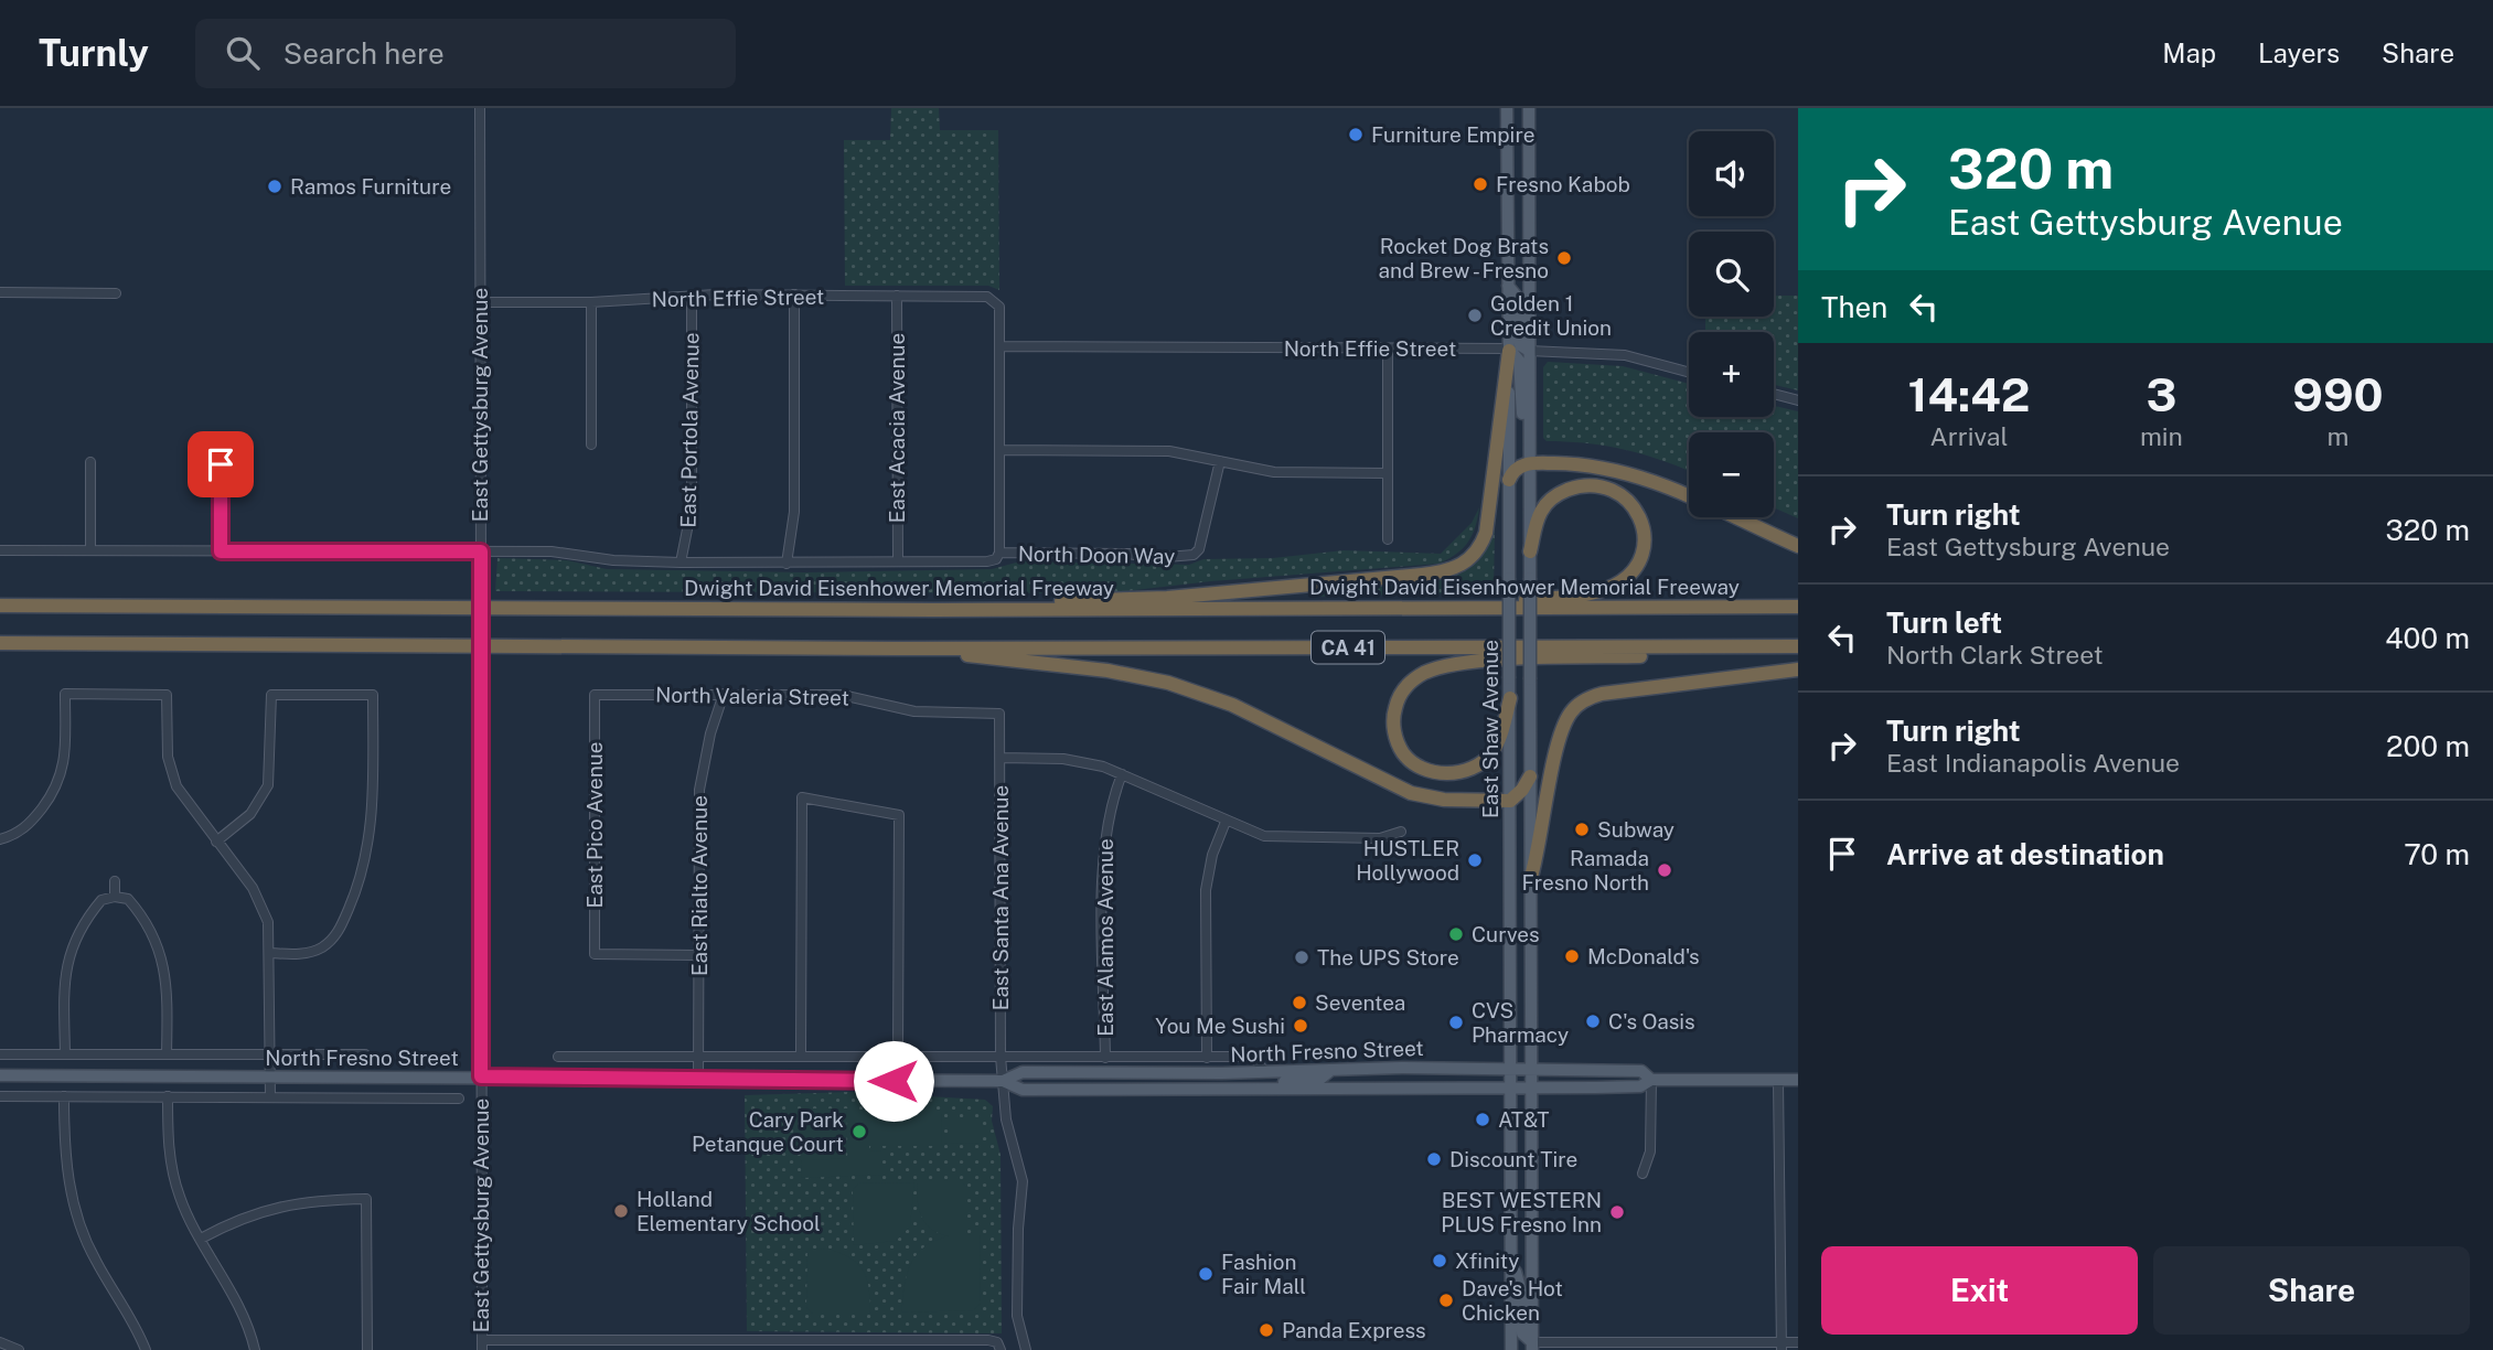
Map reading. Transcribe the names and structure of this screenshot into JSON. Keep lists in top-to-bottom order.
{
  "streets": {
    "highway": ["Dwight David Eisenhower Memorial Freeway", "CA 41"],
    "main road": ["East Shaw Avenue", "North Fresno Street"],
    "street": [
      "North Effie Street",
      "East Gettysburg Avenue",
      "East Acacia Avenue",
      "East Portola Avenue",
      "North Doon Way",
      "North Valeria Street",
      "East Pico Avenue",
      "East Rialto Avenue",
      "East Santa Ana Avenue",
      "East Alamos Avenue"
    ]
  },
  "crossings": [
    ["North Effie Street", "East Gettysburg Avenue"],
    ["North Effie Street", "East Acacia Avenue"],
    ["North Effie Street", "East Portola Avenue"],
    ["North Effie Street", "East Shaw Avenue"],
    ["East Gettysburg Avenue", "North Doon Way"],
    ["East Gettysburg Avenue", "North Fresno Street"],
    ["East Acacia Avenue", "North Doon Way"],
    ["East Portola Avenue", "North Doon Way"],
    ["North Valeria Street", "East Pico Avenue"],
    ["North Valeria Street", "East Rialto Avenue"],
    ["North Valeria Street", "East Santa Ana Avenue"],
    ["East Shaw Avenue", "North Fresno Street"],
    ["East Pico Avenue", "East Rialto Avenue"],
    ["East Rialto Avenue", "North Fresno Street"],
    ["East Santa Ana Avenue", "North Fresno Street"]
  ],
  "places": [
    "Furniture Empire",
    "Fresno Kabob",
    "Ramos Furniture",
    "Rocket Dog Brats and Brew - Fresno",
    "Golden 1 Credit Union",
    "Subway",
    "HUSTLER Hollywood",
    "Ramada Fresno North",
    "Curves",
    "McDonald's",
    "The UPS Store",
    "Seventea",
    "C's Oasis",
    "CVS Pharmacy",
    "You Me Sushi",
    "AT&T",
    "Cary Park Petanque Court",
    "Discount Tire",
    "Holland Elementary School",
    "BEST WESTERN PLUS Fresno Inn",
    "Xfinity",
    "Fashion Fair Mall",
    "Dave's Hot Chicken",
    "Panda Express"
  ],
  "page": {
    "header": "Turnly",
    "search": "Search here",
    "nav": ["Map", "Layers", "Share"],
    "turn": ["320 m", "East Gettysburg Avenue"],
    "map_buttons": ["+", "−"],
    "then": "Then",
    "eta": [
      "14:42",
      "Arrival",
      "3",
      "min",
      "990",
      "m"
    ],
    "list": [
      {
        "name": "Turn right",
        "note": "East Gettysburg Avenue",
        "value": "320 m"
      },
      {
        "name": "Turn left",
        "note": "North Clark Street",
        "value": "400 m"
      },
      {
        "name": "Turn right",
        "note": "East Indianapolis Avenue",
        "value": "200 m"
      },
      {
        "name": "Arrive at destination",
        "value": "70 m"
      }
    ],
    "buttons": ["Exit", "Share"]
  }
}
